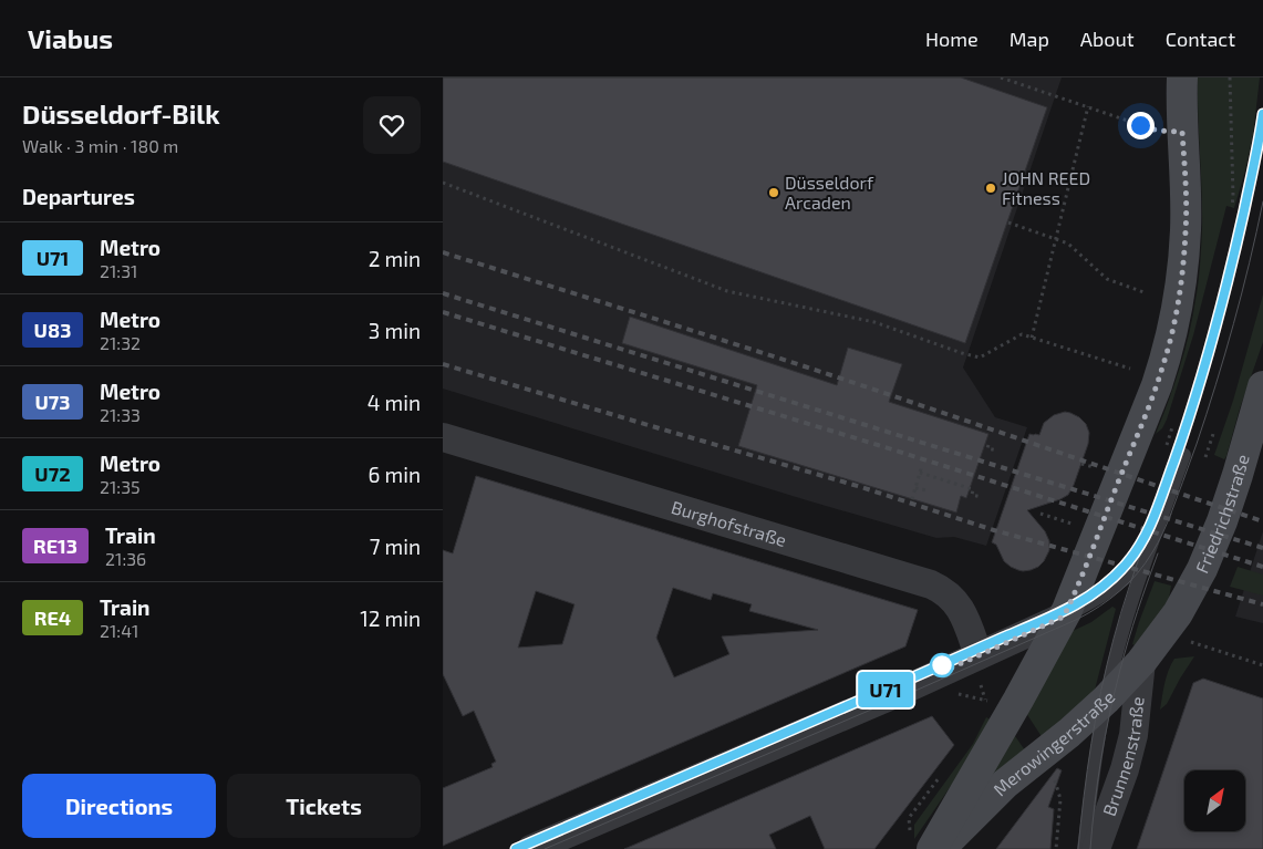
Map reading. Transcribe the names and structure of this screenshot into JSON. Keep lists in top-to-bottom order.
{
  "streets": {
    "main road": ["Friedrichstraße", "Merowingerstraße"],
    "street": ["Burghofstraße", "Brunnenstraße"]
  },
  "crossings": [
    ["Friedrichstraße", "Merowingerstraße"],
    ["Merowingerstraße", "Brunnenstraße"]
  ],
  "places": ["JOHN REED Fitness", "Düsseldorf Arcaden"],
  "lines": ["metro line U71"],
  "north": "top right",
  "page": {
    "header": "Viabus",
    "nav": [
      "Home",
      "Map",
      "About",
      "Contact"
    ],
    "heading": [
      ["Düsseldorf-Bilk", "Walk · 3 min · 180 m"],
      "Departures"
    ],
    "on_map": "U71",
    "list": [
      {
        "mark": "U71",
        "name": "Metro",
        "note": "21:31",
        "value": "2 min"
      },
      {
        "mark": "U83",
        "name": "Metro",
        "note": "21:32",
        "value": "3 min"
      },
      {
        "mark": "U73",
        "name": "Metro",
        "note": "21:33",
        "value": "4 min"
      },
      {
        "mark": "U72",
        "name": "Metro",
        "note": "21:35",
        "value": "6 min"
      },
      {
        "mark": "RE13",
        "name": "Train",
        "note": "21:36",
        "value": "7 min"
      },
      {
        "mark": "RE4",
        "name": "Train",
        "note": "21:41",
        "value": "12 min"
      }
    ],
    "buttons": ["Directions", "Tickets"]
  }
}
